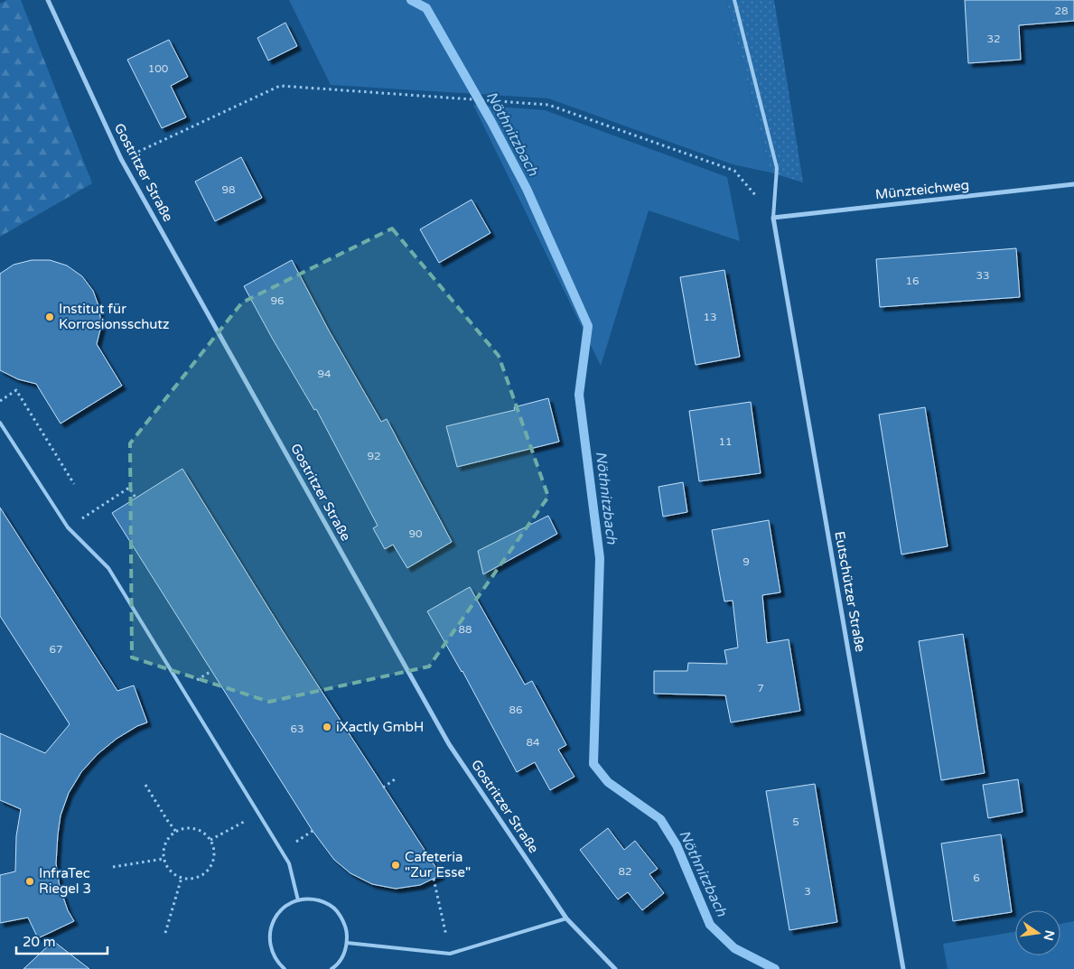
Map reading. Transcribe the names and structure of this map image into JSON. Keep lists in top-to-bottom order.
{
  "streets": {
    "street": ["Gostritzer Straße", "Münzteichweg", "Eutschützer Straße"]
  },
  "crossings": [
    ["Münzteichweg", "Eutschützer Straße"]
  ],
  "water": ["Nöthnitzbach"],
  "places": [
    "Institut für Korrosionsschutz",
    "iXactly GmbH",
    "Cafeteria \"Zur Esse\"",
    "InfraTec Riegel 3"
  ],
  "house_numbers": [
    "28",
    "32",
    "100",
    "98",
    "33",
    "16",
    "96",
    "13",
    "94",
    "11",
    "92",
    "90",
    "9",
    "88",
    "67",
    "7",
    "86",
    "63",
    "84",
    "5",
    "82",
    "6",
    "3"
  ],
  "scale_bar": "20 m",
  "north": "right"
}
